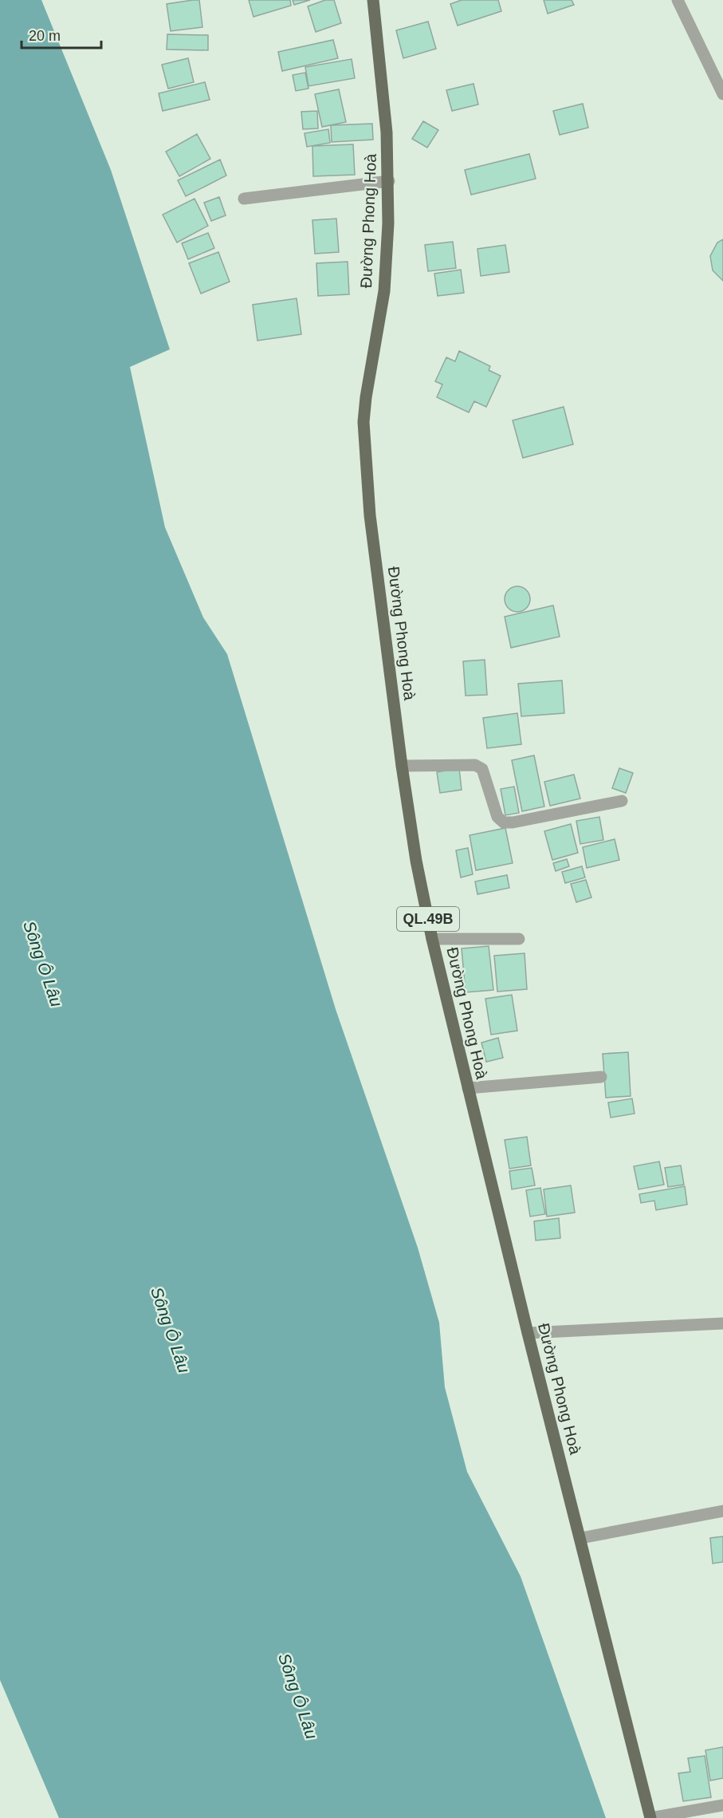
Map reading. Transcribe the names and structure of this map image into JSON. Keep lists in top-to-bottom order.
{
  "streets": {
    "main road": ["Đường Phong Hoà", "QL.49B"]
  },
  "water": ["Sông Ô Lâu"],
  "scale_bar": "20 m"
}
